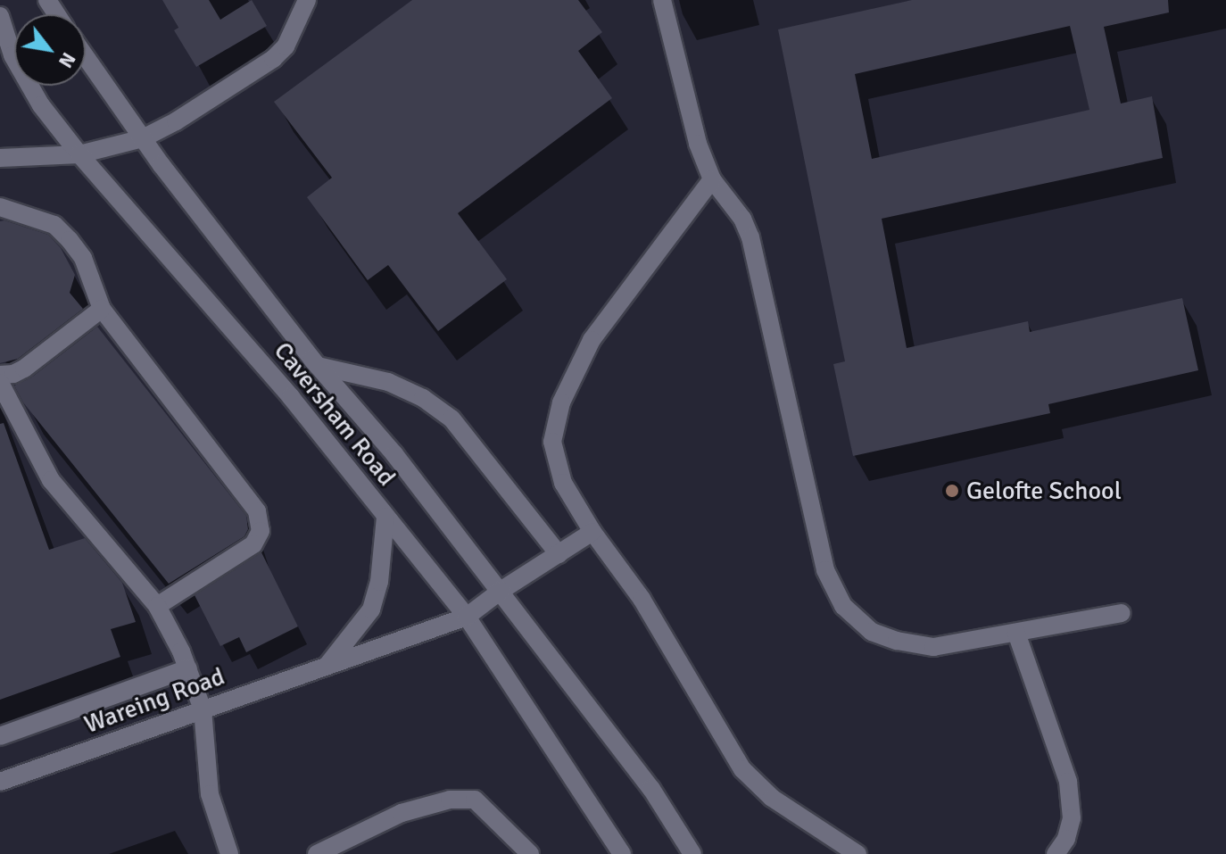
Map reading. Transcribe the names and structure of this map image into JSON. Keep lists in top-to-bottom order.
{
  "streets": {
    "street": ["Caversham Road", "Wareing Road"]
  },
  "crossings": [
    ["Caversham Road", "Wareing Road"]
  ],
  "places": ["Gelofte School"],
  "north": "bottom right"
}
